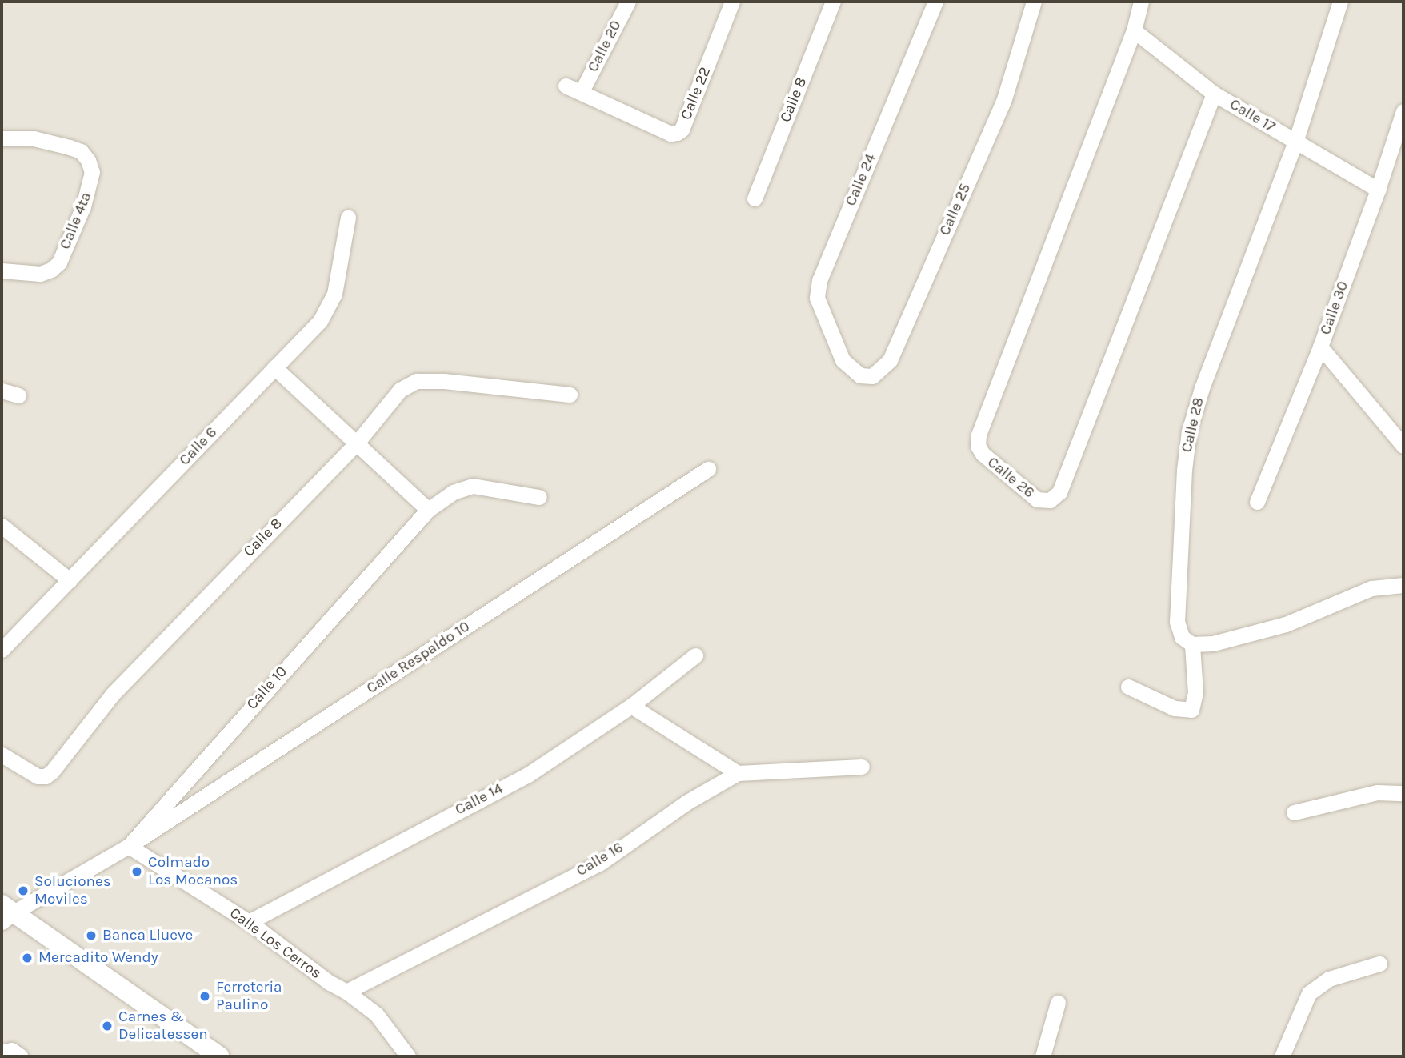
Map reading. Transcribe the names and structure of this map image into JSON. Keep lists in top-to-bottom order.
{
  "streets": {
    "street": [
      "Calle 20",
      "Calle 22",
      "Calle 8",
      "Calle 17",
      "Calle 24",
      "Calle 25",
      "Calle 4ta",
      "Calle 30",
      "Calle 28",
      "Calle 6",
      "Calle 26",
      "Calle Respaldo 10",
      "Calle 10",
      "Calle 14",
      "Calle 16",
      "Calle Los Cerros"
    ]
  },
  "crossings": [
    ["Calle 20", "Calle 22"],
    ["Calle 17", "Calle 30"],
    ["Calle 17", "Calle 28"],
    ["Calle 17", "Calle 26"],
    ["Calle 24", "Calle 25"],
    ["Calle Respaldo 10", "Calle 10"],
    ["Calle Respaldo 10", "Calle Los Cerros"],
    ["Calle 10", "Calle Los Cerros"],
    ["Calle 14", "Calle Los Cerros"],
    ["Calle 16", "Calle Los Cerros"]
  ],
  "places": [
    "Colmado Los Mocanos",
    "Soluciones Moviles",
    "Banca Llueve",
    "Mercadito Wendy",
    "Ferreteria Paulino",
    "Carnes & Delicatessen"
  ]
}
